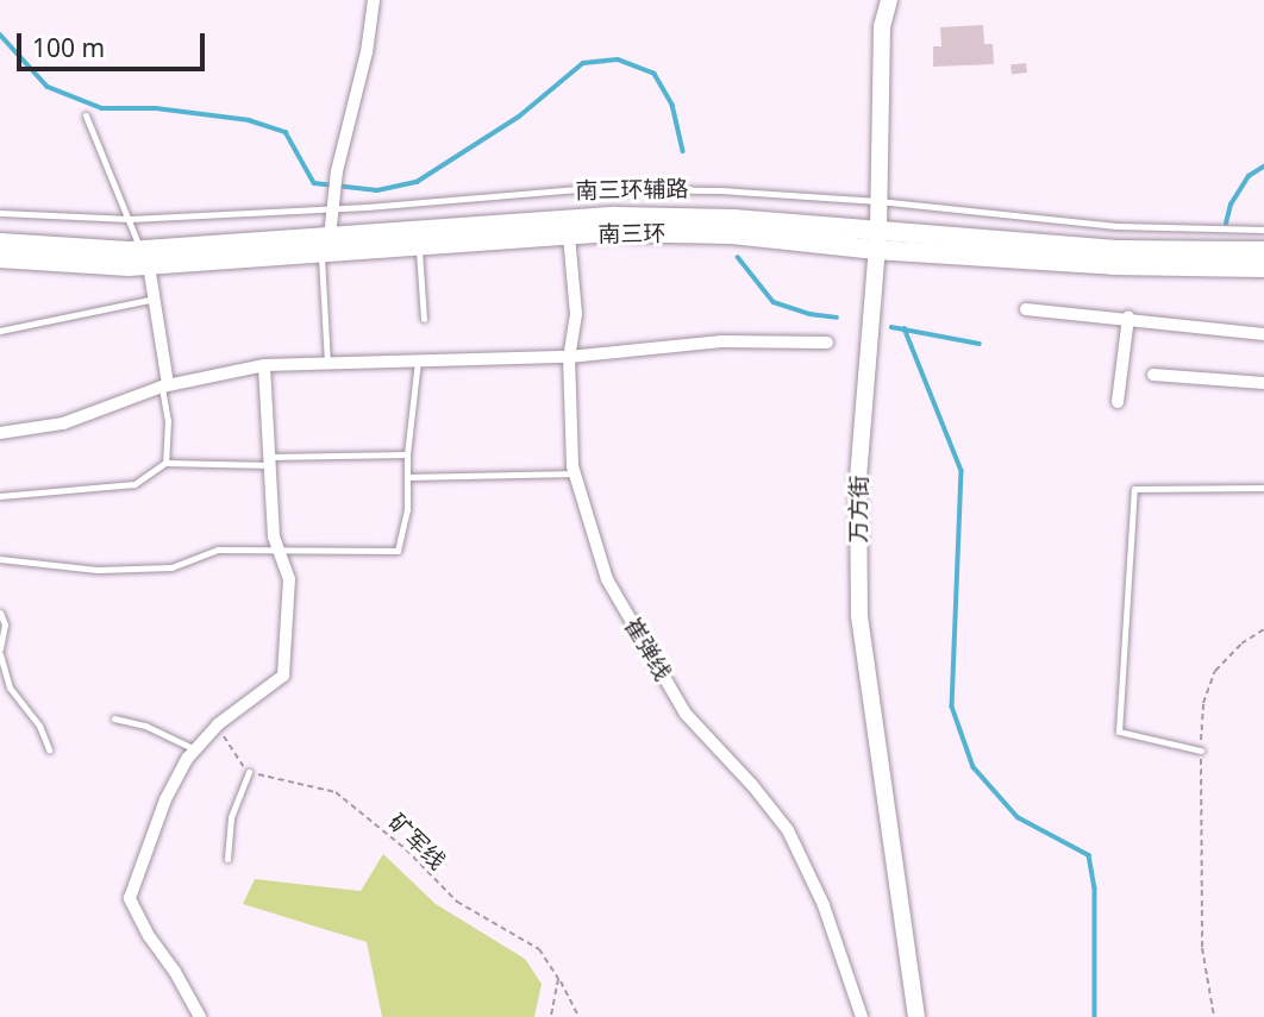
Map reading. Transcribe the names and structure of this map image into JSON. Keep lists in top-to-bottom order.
{
  "streets": {
    "main road": ["南三环"],
    "street": ["万方街", "崔弹线"],
    "lane": ["南三环辅路"],
    "path": ["矿军线"]
  },
  "crossings": [
    ["南三环辅路", "万方街"],
    ["南三环", "万方街"],
    ["南三环", "崔弹线"]
  ],
  "scale_bar": "100 m"
}
